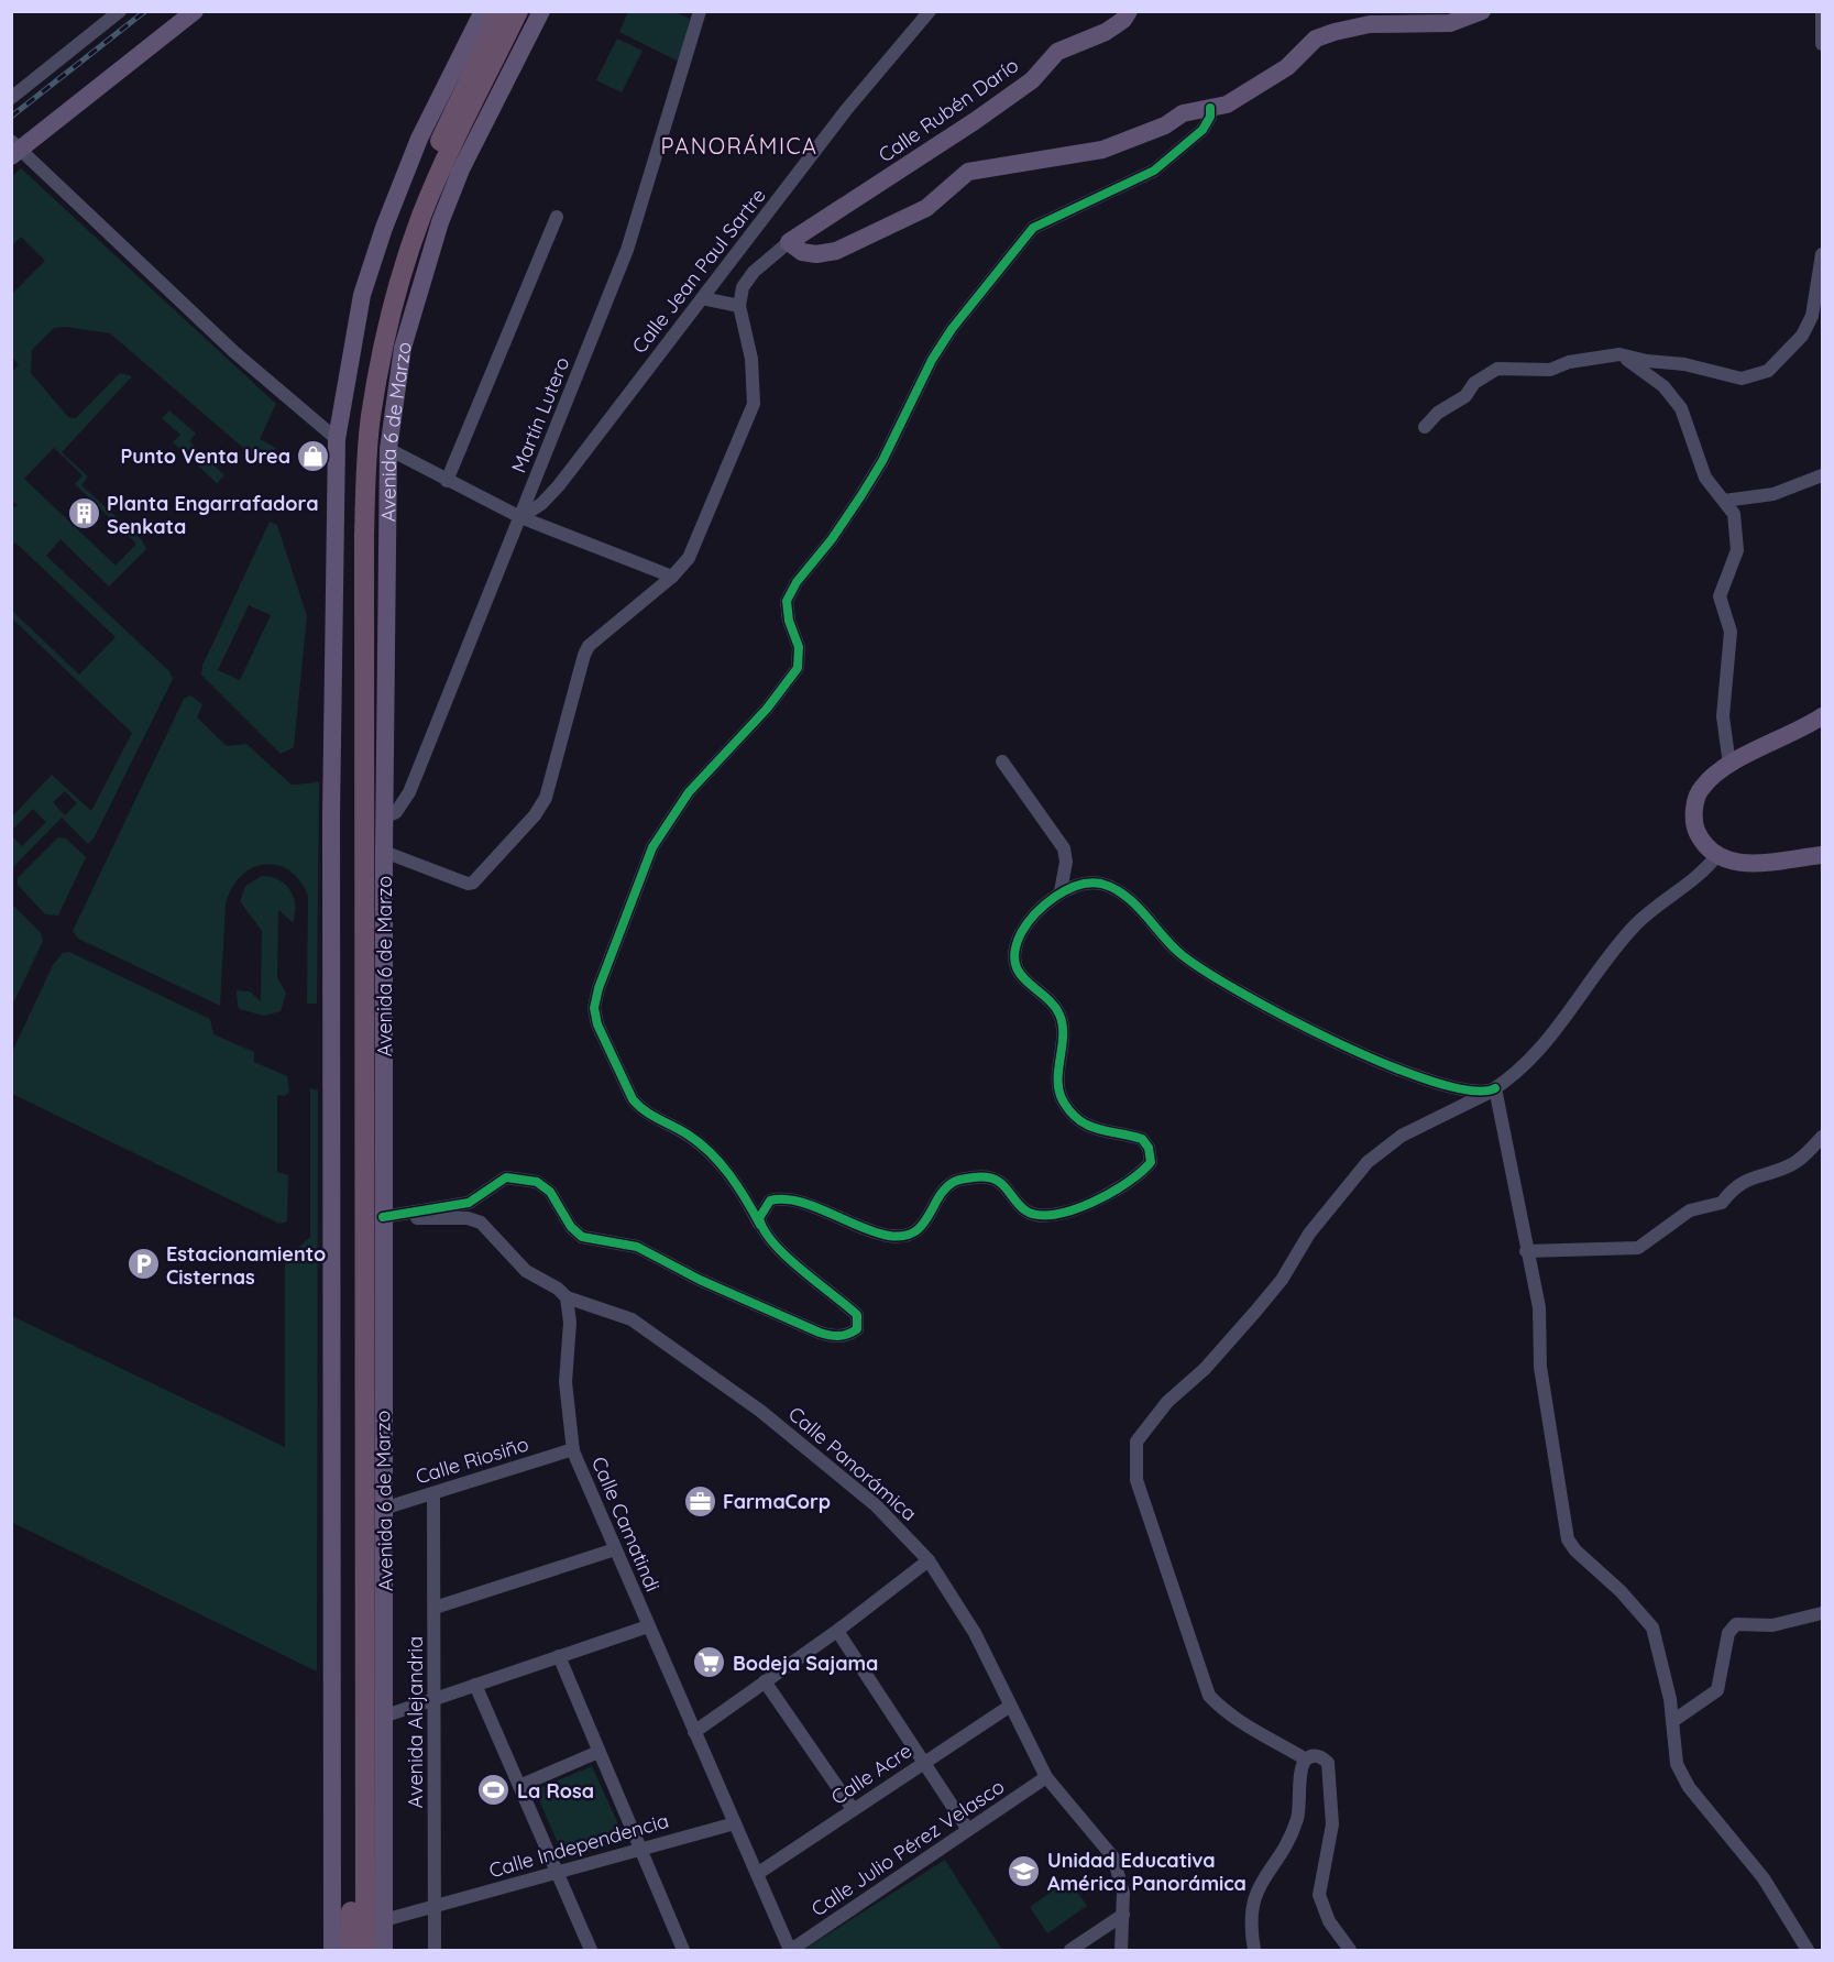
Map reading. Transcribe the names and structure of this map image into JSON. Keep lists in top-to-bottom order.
{
  "streets": {
    "highway": ["Avenida 6 de Marzo"],
    "main road": ["Calle Rubén Darío"],
    "street": [
      "Calle Jean Paul Sartre",
      "Martín Lutero",
      "Calle Riosiño",
      "Calle Panorámica",
      "Calle Camatindi",
      "Avenida Alejandria",
      "Calle Acre",
      "Calle Independencia",
      "Calle Julio Pérez Velasco"
    ]
  },
  "crossings": [
    ["Calle Jean Paul Sartre", "Martín Lutero"],
    ["Martín Lutero", "Avenida 6 de Marzo"],
    ["Avenida 6 de Marzo", "Calle Riosiño"],
    ["Avenida 6 de Marzo", "Calle Independencia"],
    ["Calle Riosiño", "Calle Camatindi"],
    ["Calle Riosiño", "Avenida Alejandria"],
    ["Calle Panorámica", "Calle Camatindi"],
    ["Calle Panorámica", "Calle Acre"],
    ["Calle Panorámica", "Calle Julio Pérez Velasco"],
    ["Calle Camatindi", "Calle Acre"],
    ["Calle Camatindi", "Calle Independencia"],
    ["Calle Camatindi", "Calle Julio Pérez Velasco"],
    ["Avenida Alejandria", "Calle Independencia"]
  ],
  "districts": ["PANORÁMICA"],
  "places": {
    "shop": ["Punto Venta Urea"],
    "building": ["Planta Engarrafadora Senkata"],
    "parking": ["Estacionamiento Cisternas"],
    "office": ["FarmaCorp"],
    "supermarket": ["Bodeja Sajama"],
    "sports": ["La Rosa"],
    "school or university": ["Unidad Educativa América Panorámica"]
  }
}
